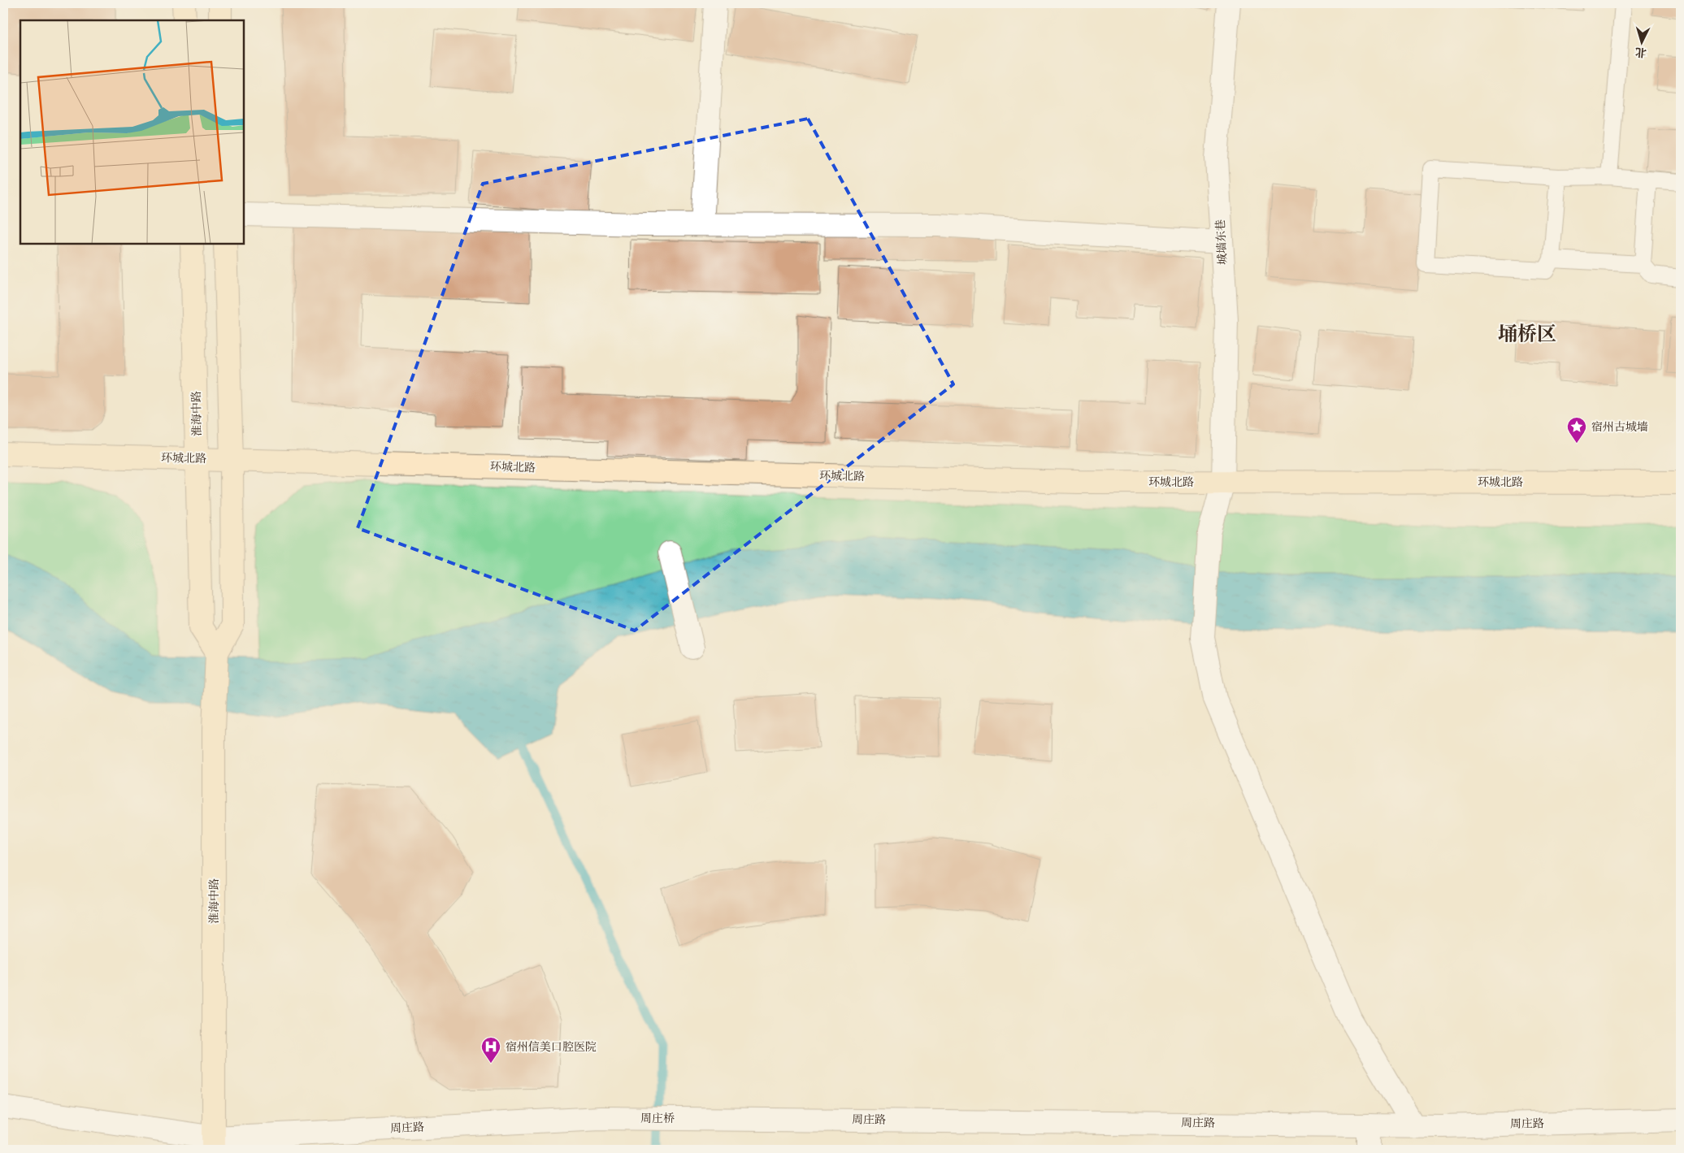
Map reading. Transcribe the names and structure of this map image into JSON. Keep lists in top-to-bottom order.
{
  "streets": {
    "main road": ["淮海中路", "环城北路"],
    "street": ["城墙东巷", "周庄桥", "周庄路"]
  },
  "crossings": [
    ["城墙东巷", "环城北路"],
    ["城墙东巷", "周庄路"],
    ["淮海中路", "环城北路"],
    ["淮海中路", "周庄路"],
    ["周庄桥", "周庄路"]
  ],
  "districts": ["埇桥区"],
  "places": {
    "place": ["宿州古城墙"],
    "hospital": ["宿州信美口腔医院"]
  },
  "north": "bottom"
}
